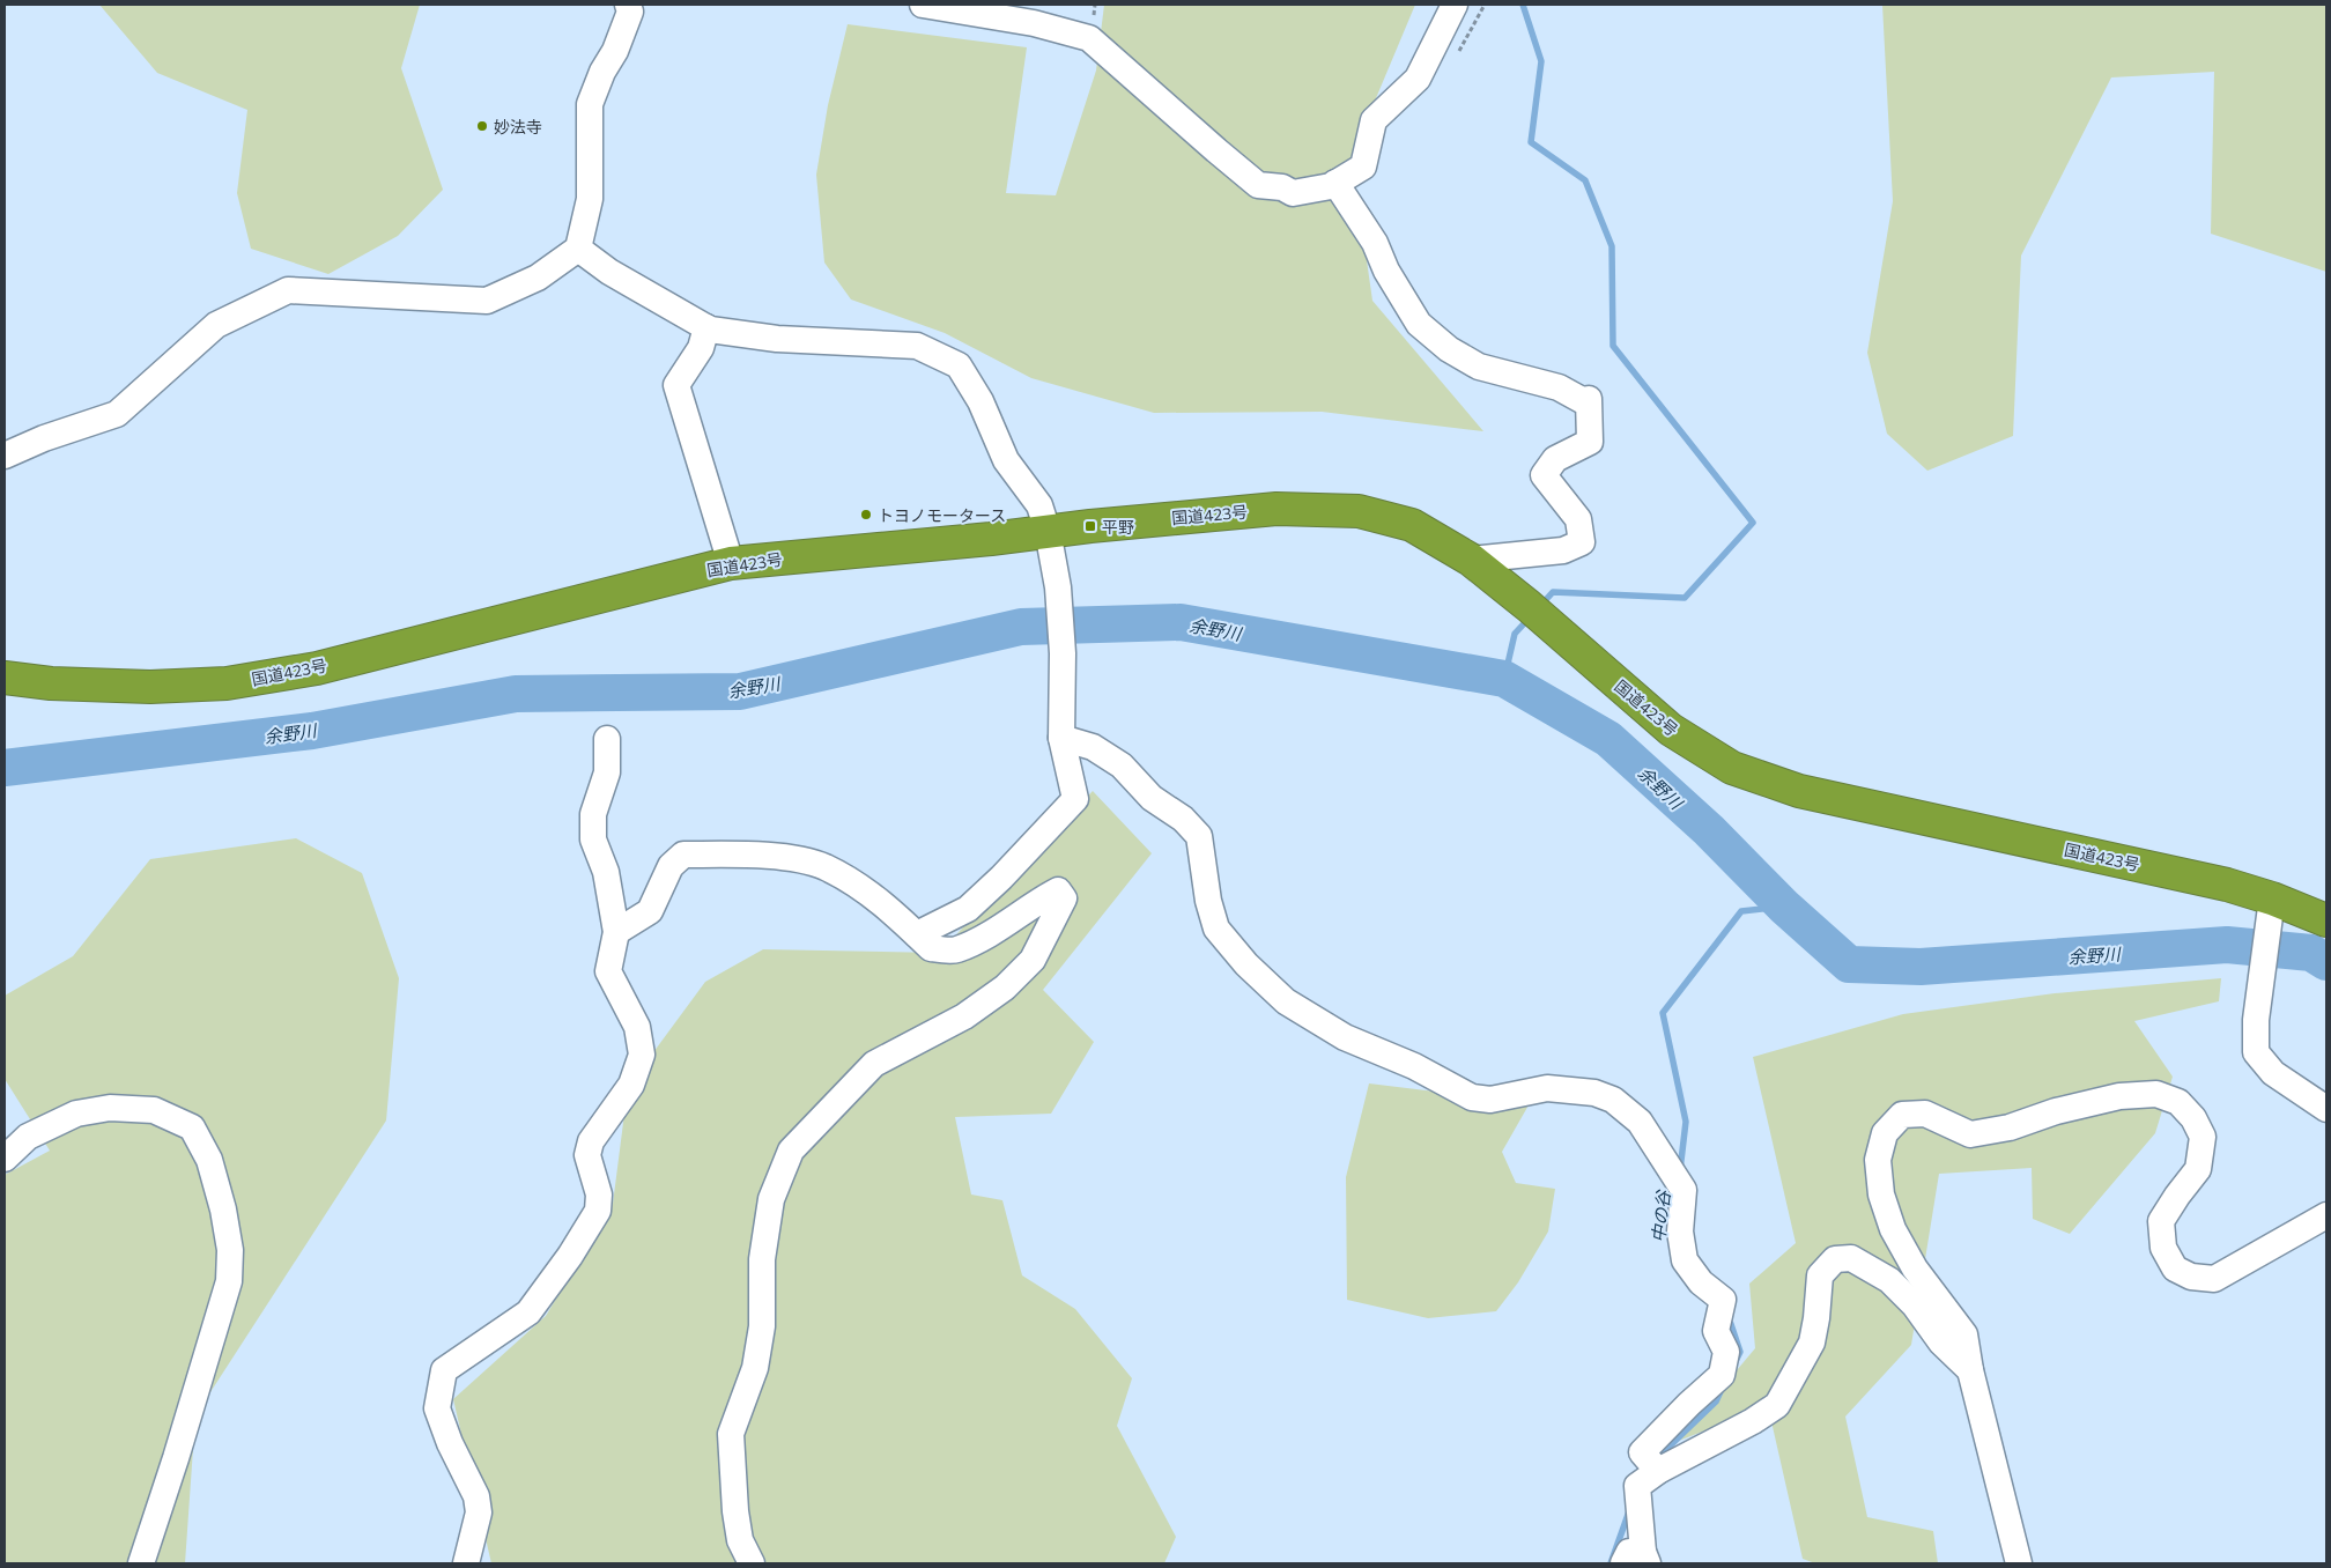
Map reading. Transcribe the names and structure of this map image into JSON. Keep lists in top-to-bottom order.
{
  "streets": {
    "highway": ["国道423号"]
  },
  "water": ["余野川", "中の谷"],
  "places": {
    "other": ["妙法寺", "トヨノモータース"],
    "transit": ["平野"]
  }
}
